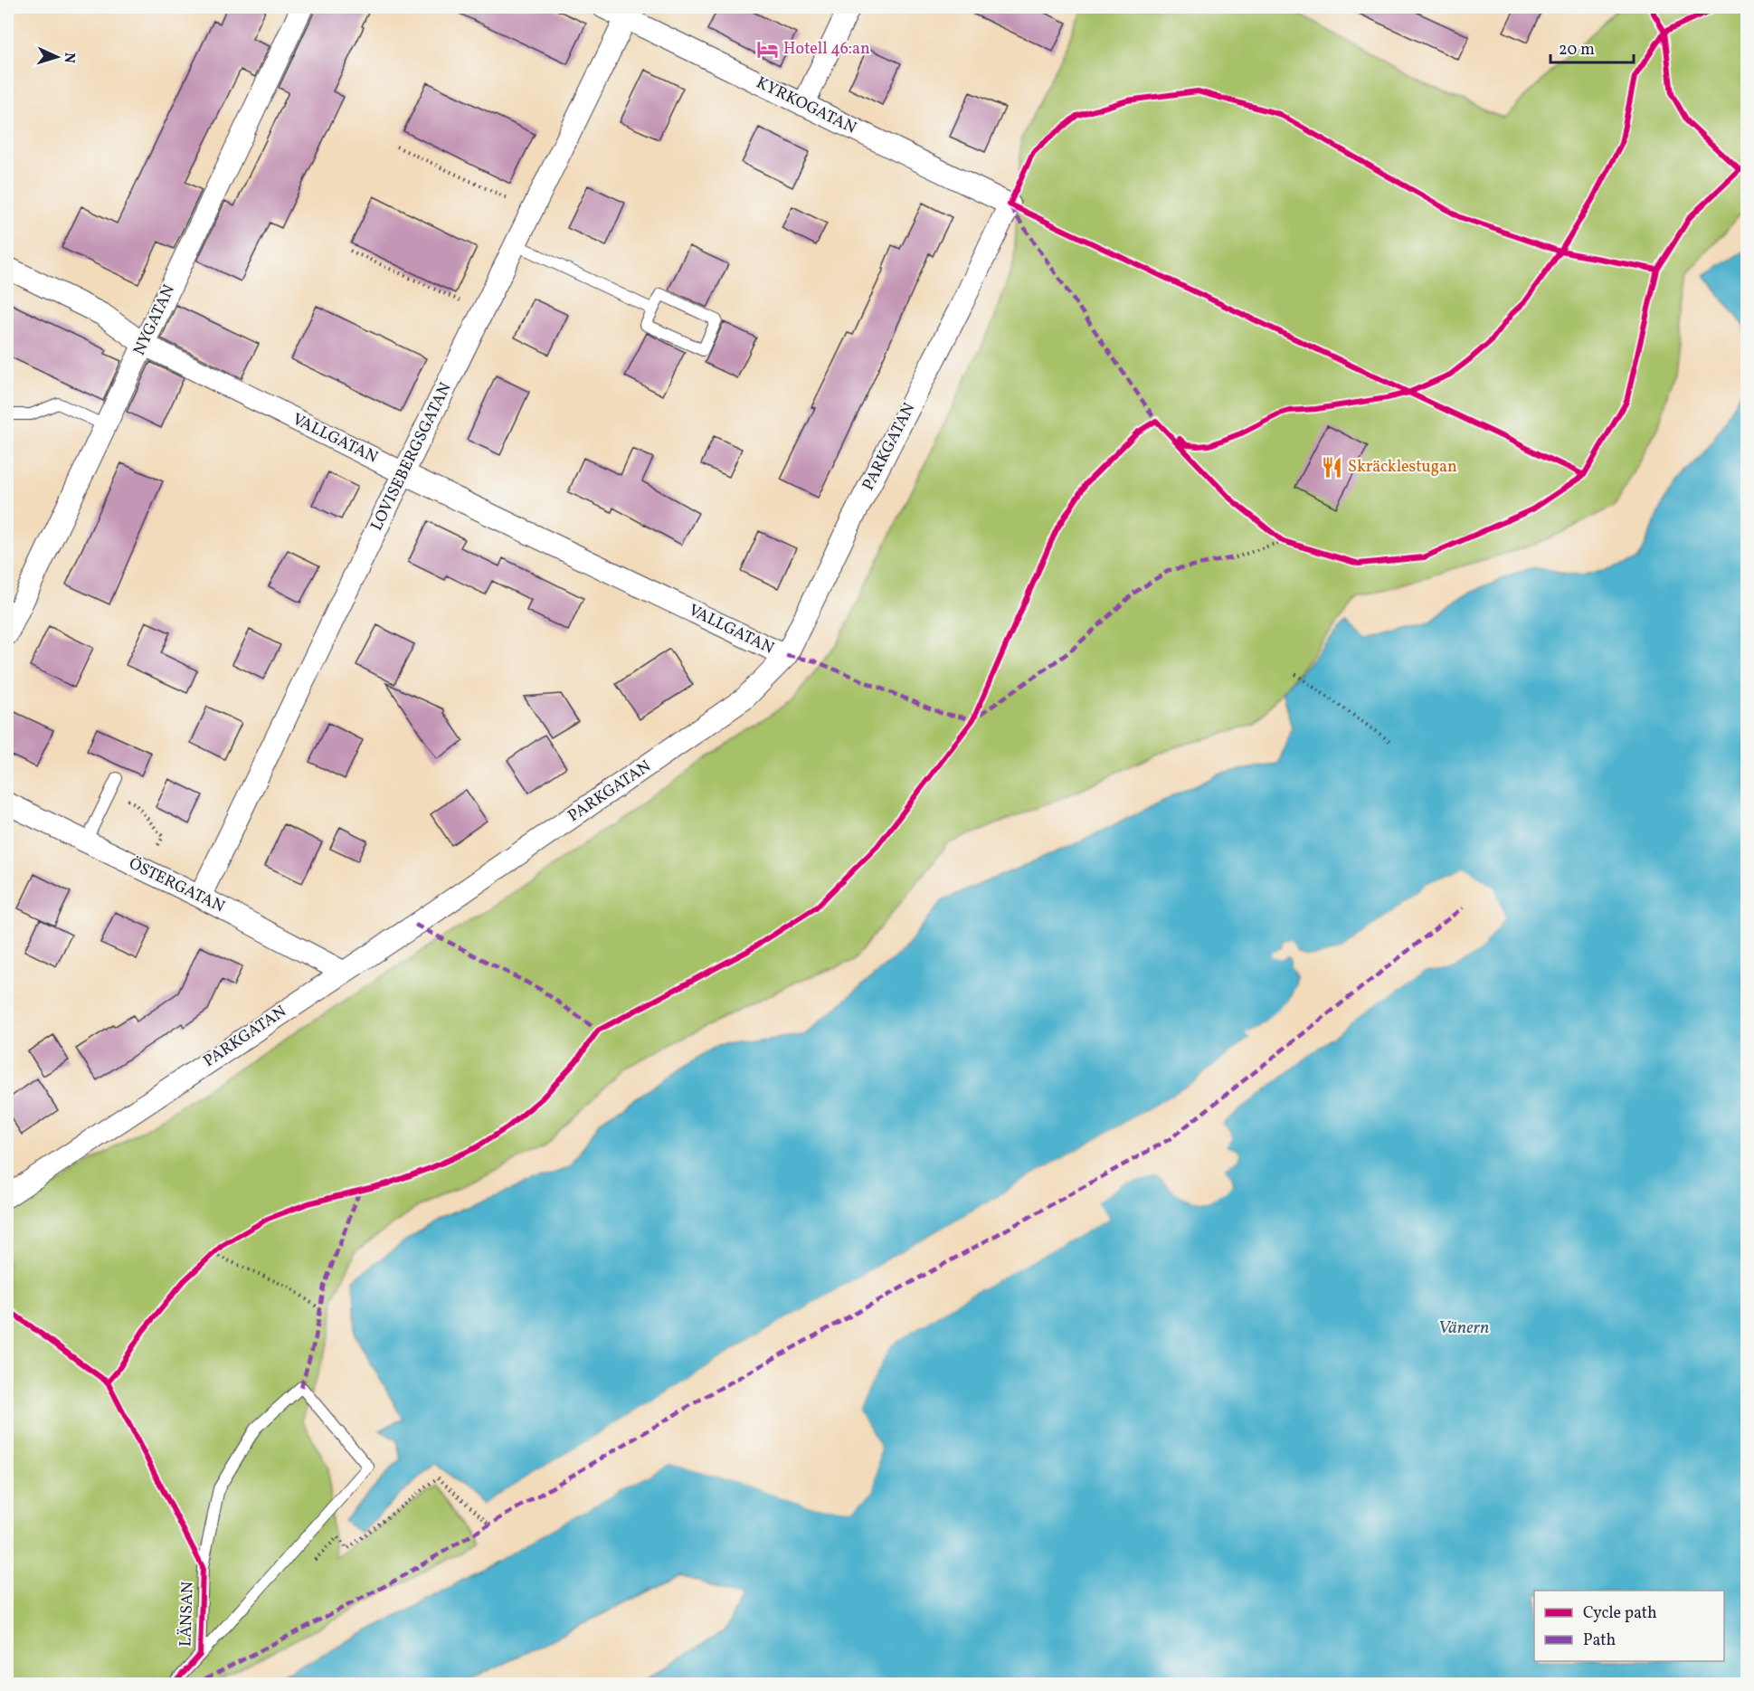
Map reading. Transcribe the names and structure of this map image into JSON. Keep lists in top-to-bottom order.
{
  "streets": {
    "street": [
      "KYRKOGATAN",
      "NYGATAN",
      "VALLGATAN",
      "PARKGATAN",
      "LOVISEBERGSGATAN",
      "ÖSTERGATAN"
    ],
    "lane": ["LÄNSAN"]
  },
  "crossings": [
    ["KYRKOGATAN", "PARKGATAN"],
    ["KYRKOGATAN", "LOVISEBERGSGATAN"],
    ["NYGATAN", "VALLGATAN"],
    ["VALLGATAN", "PARKGATAN"],
    ["VALLGATAN", "LOVISEBERGSGATAN"],
    ["PARKGATAN", "ÖSTERGATAN"],
    ["LOVISEBERGSGATAN", "ÖSTERGATAN"]
  ],
  "water": ["Vänern"],
  "places": {
    "hotel": ["Hotell 46:an"],
    "restaurant": ["Skräcklestugan"]
  },
  "legend": ["Cycle path", "Path"],
  "scale_bar": "20 m",
  "north": "right"
}
